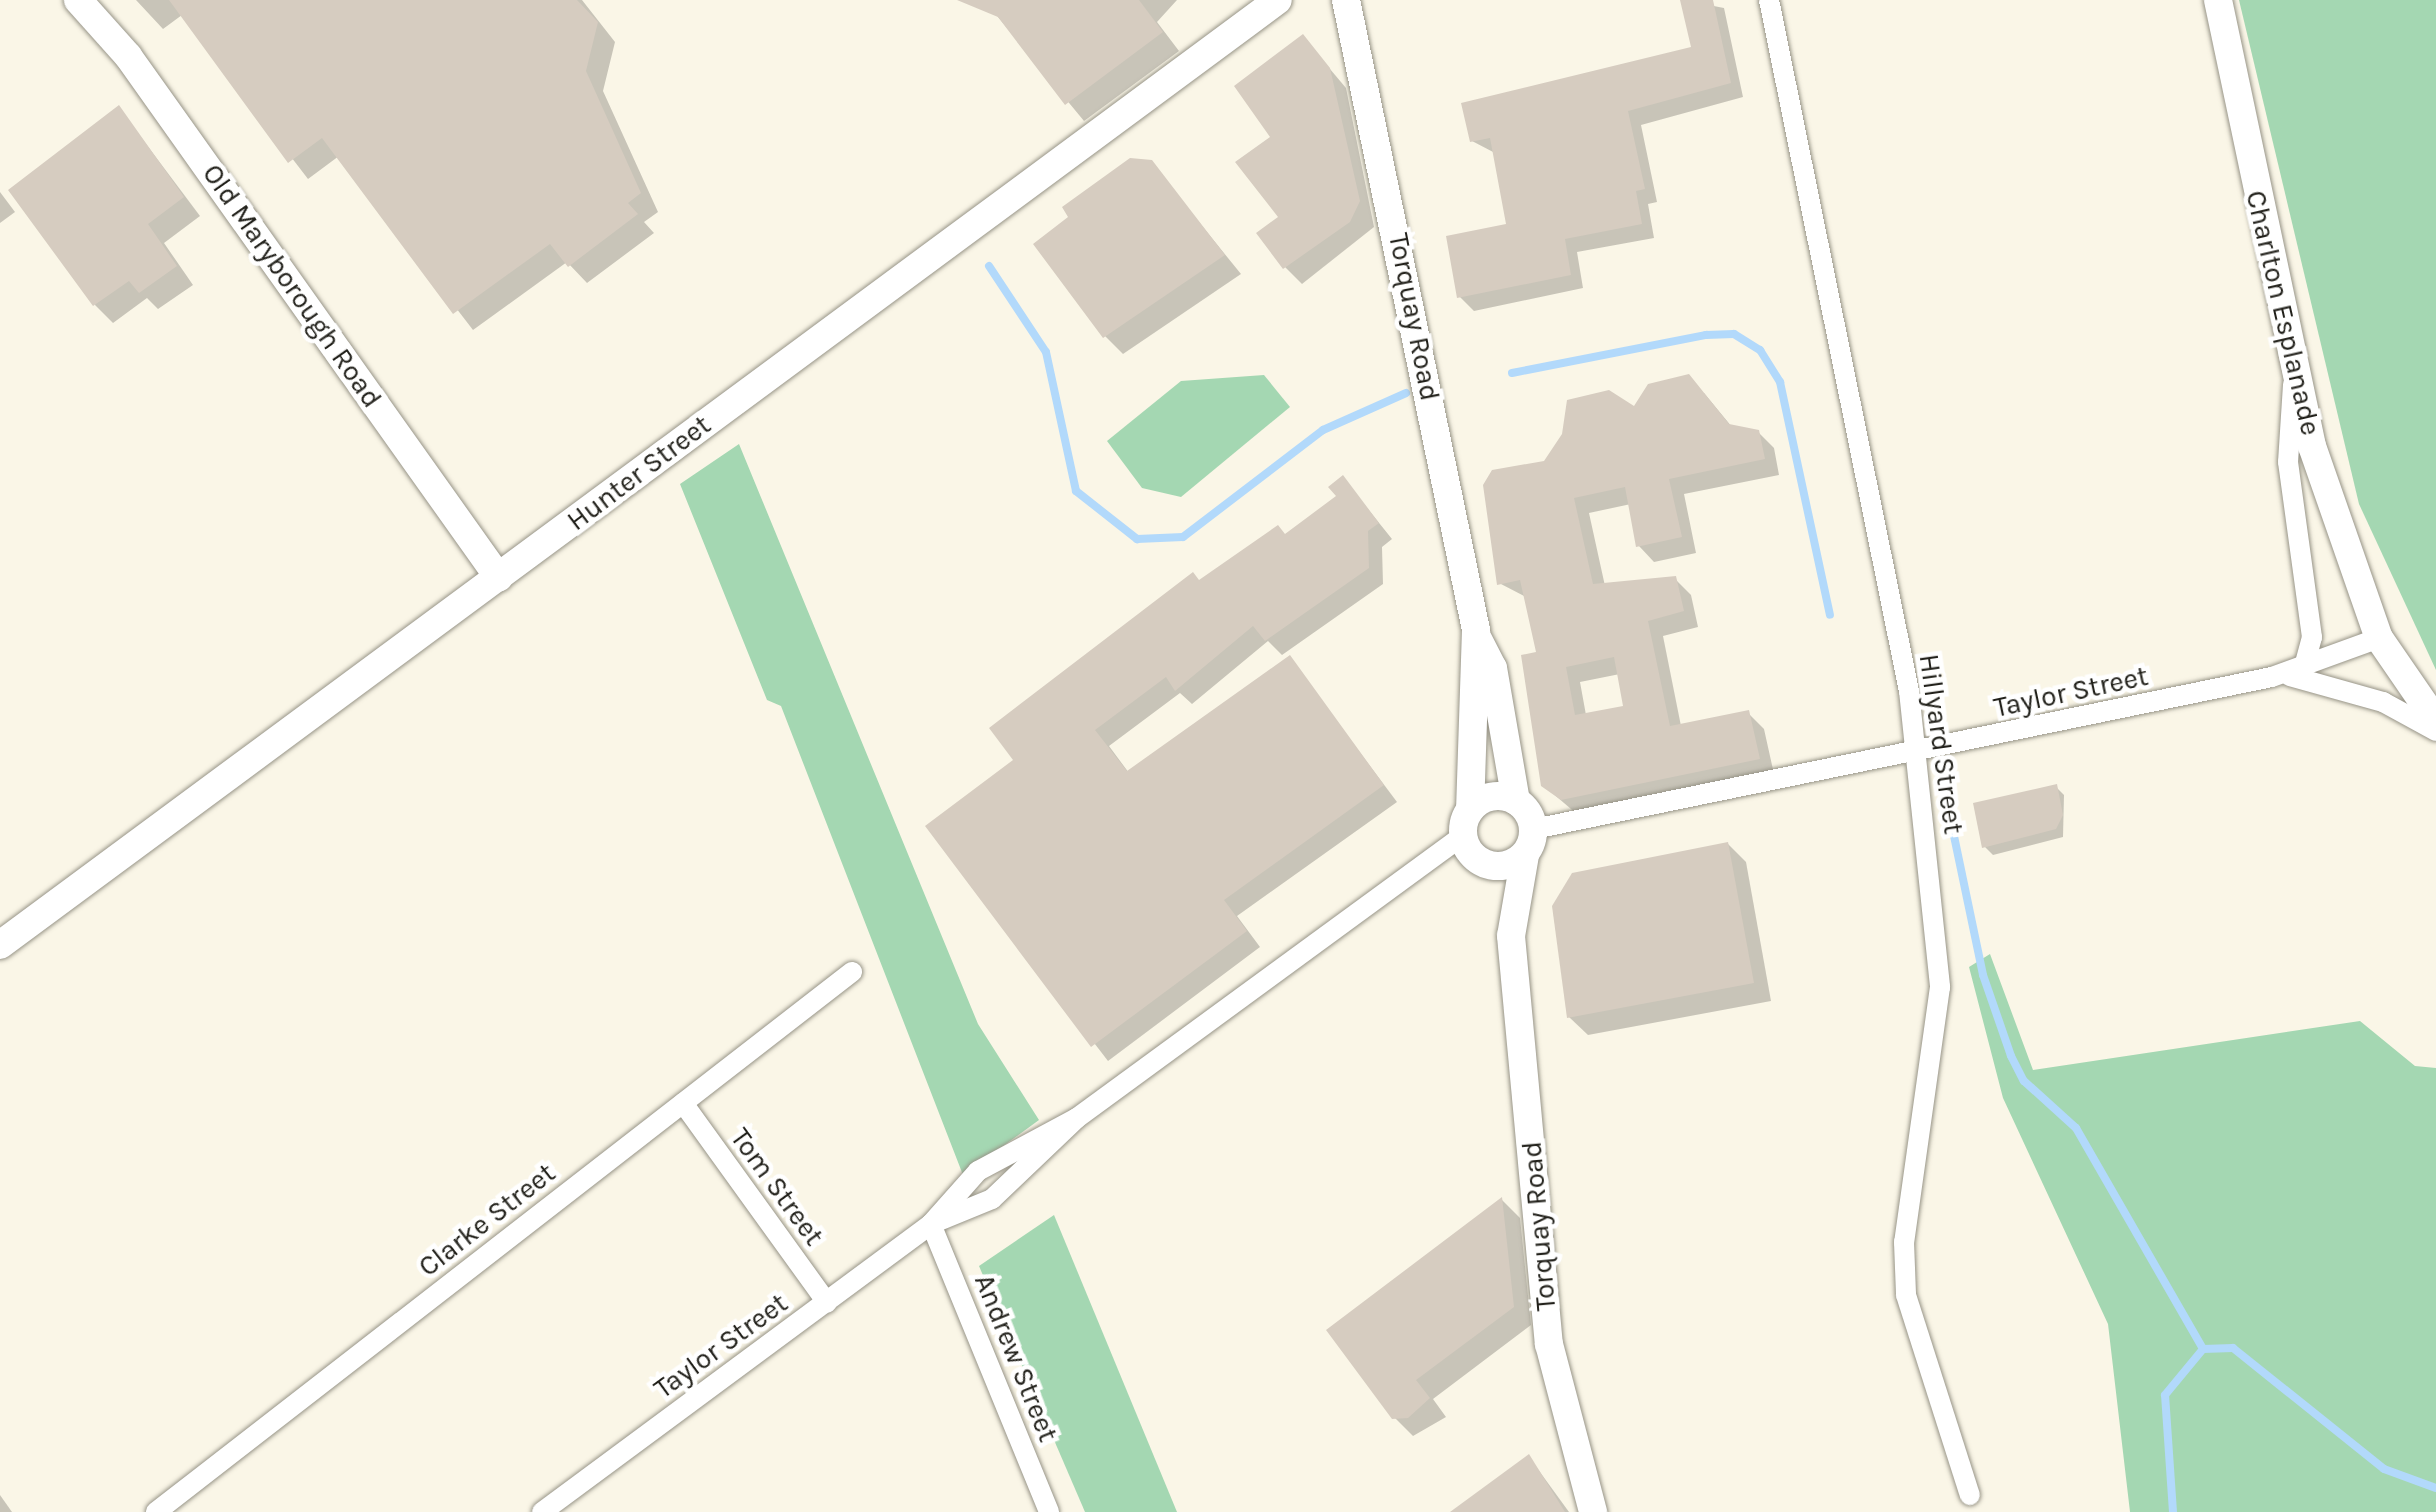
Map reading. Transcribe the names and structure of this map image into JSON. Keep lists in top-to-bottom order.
{
  "streets": {
    "street": [
      "Old Maryborough Road",
      "Charlton Esplanade",
      "Torquay Road",
      "Hunter Street",
      "Taylor Street",
      "Hillyard Street",
      "Tom Street",
      "Clarke Street",
      "Andrew Street"
    ]
  },
  "crossings": [
    ["Old Maryborough Road", "Hunter Street"],
    ["Charlton Esplanade", "Taylor Street"],
    ["Torquay Road", "Taylor Street"],
    ["Taylor Street", "Hillyard Street"],
    ["Taylor Street", "Tom Street"],
    ["Taylor Street", "Andrew Street"],
    ["Tom Street", "Clarke Street"]
  ]
}
